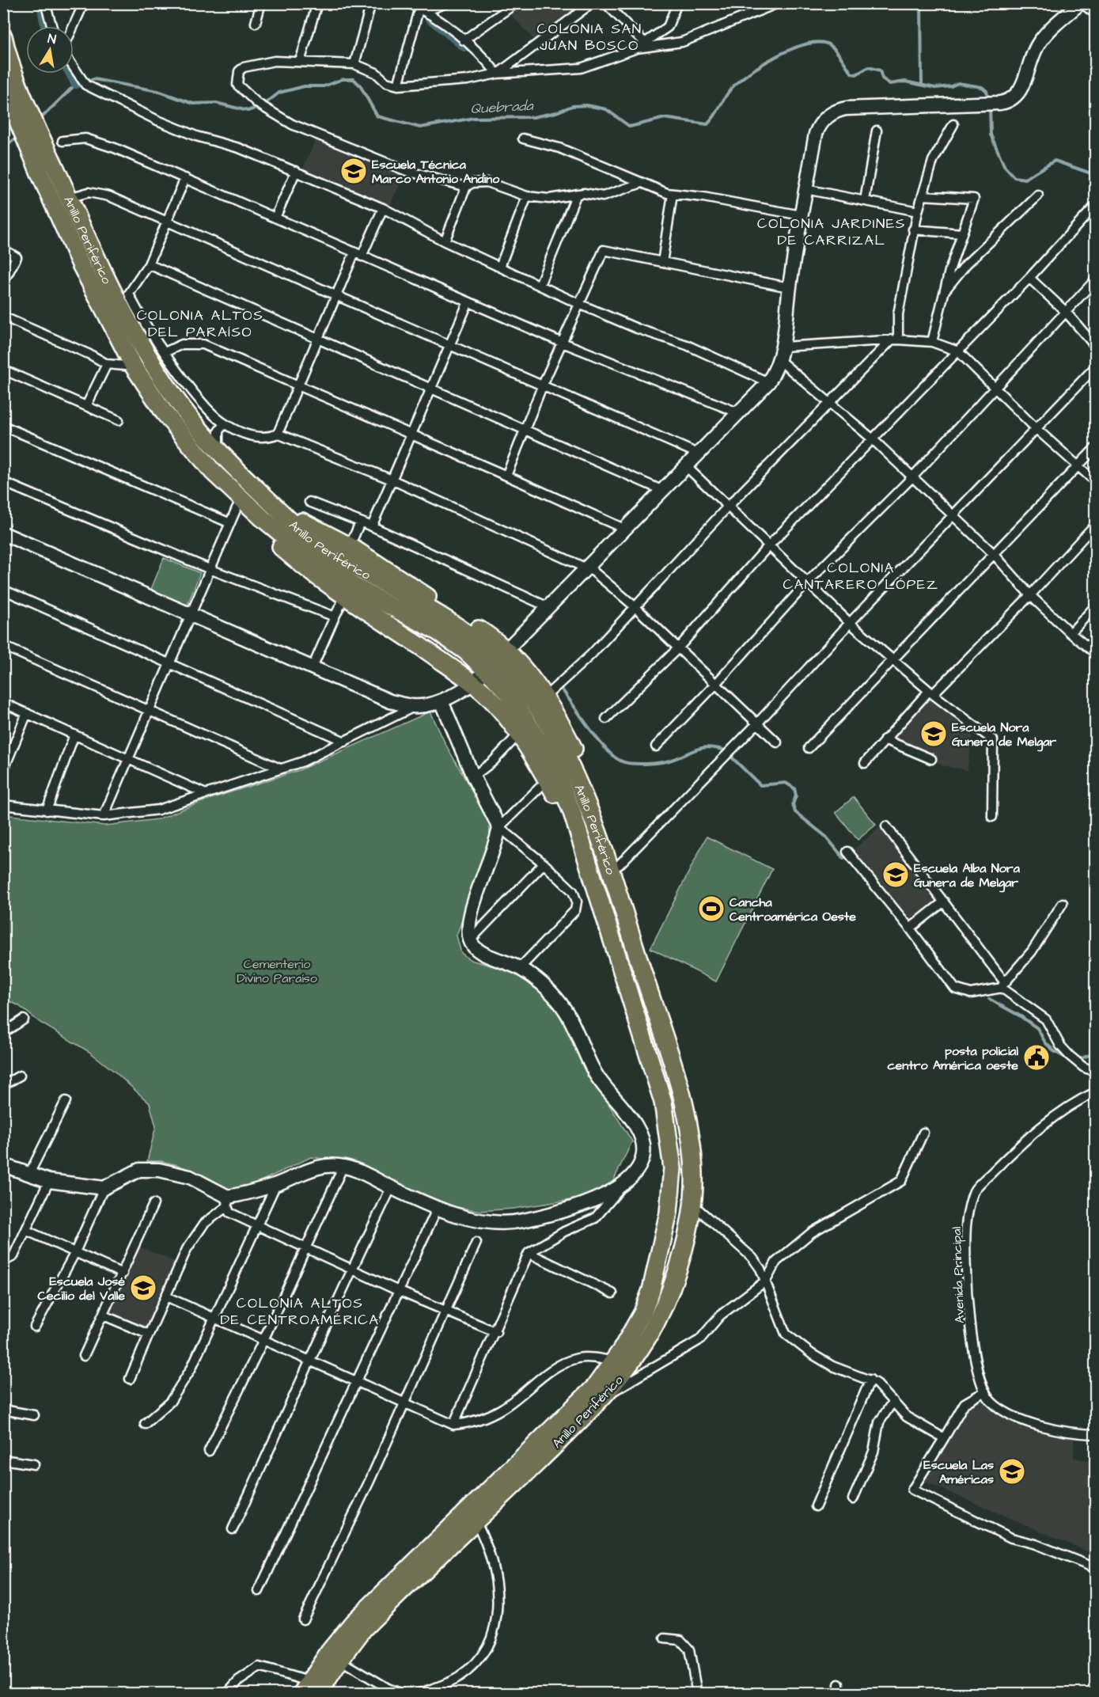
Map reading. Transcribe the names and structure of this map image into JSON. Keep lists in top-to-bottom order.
{
  "streets": {
    "highway": ["Anillo Periférico"],
    "street": ["Avenida Principal"]
  },
  "districts": [
    "COLONIA SAN JUAN BOSCO",
    "COLONIA JARDINES DE CARRIZAL",
    "COLONIA ALTOS DEL PARAÍSO",
    "COLONIA CANTARERO LÓPEZ",
    "COLONIA ALTOS DE CENTROAMÉRICA"
  ],
  "water": ["Quebrada"],
  "parks": ["Cementerio Divino Paraíso"],
  "places": {
    "school or university": [
      "Escuela Técnica Marco Antonio Andino",
      "Escuela Nora Gunera de Melgar",
      "Escuela Alba Nora Gunera de Melgar",
      "Escuela José Cecilio del Valle",
      "Escuela Las Américas"
    ],
    "sports": ["Cancha Centroamérica Oeste"],
    "public building": ["posta policial centro América oeste"]
  },
  "north": "top"
}
